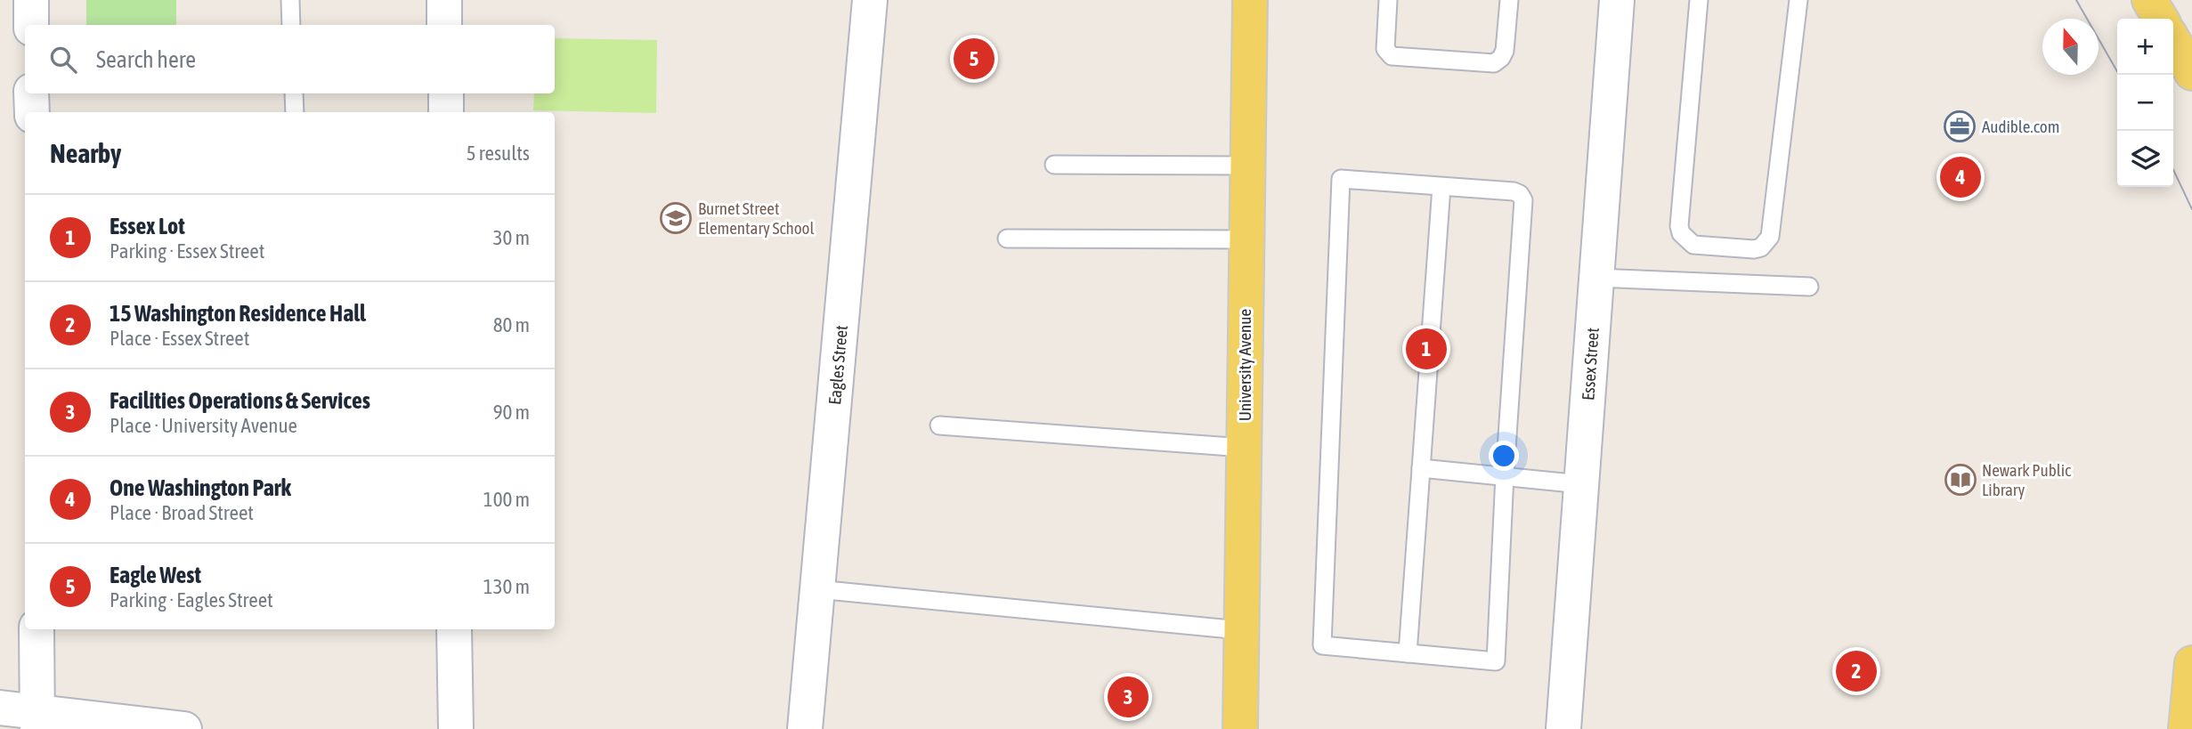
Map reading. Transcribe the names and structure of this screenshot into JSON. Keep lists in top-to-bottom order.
{
  "streets": {
    "main road": ["University Avenue"],
    "street": ["Essex Street", "Eagles Street"]
  },
  "places": {
    "office": ["Audible.com"],
    "school or university": ["Burnet Street Elementary School"],
    "library": ["Newark Public Library"]
  },
  "north": "top",
  "page": {
    "map_buttons": ["+", "−"],
    "search": "Search here",
    "pins": [
      "5",
      "4",
      "1",
      "2",
      "3"
    ],
    "heading": ["Nearby", "5 results"],
    "list": [
      {
        "mark": "1",
        "name": "Essex Lot",
        "note": "Parking · Essex Street",
        "value": "30 m"
      },
      {
        "mark": "2",
        "name": "15 Washington Residence Hall",
        "note": "Place · Essex Street",
        "value": "80 m"
      },
      {
        "mark": "3",
        "name": "Facilities Operations & Services",
        "note": "Place · University Avenue",
        "value": "90 m"
      },
      {
        "mark": "4",
        "name": "One Washington Park",
        "note": "Place · Broad Street",
        "value": "100 m"
      },
      {
        "mark": "5",
        "name": "Eagle West",
        "note": "Parking · Eagles Street",
        "value": "130 m"
      }
    ]
  }
}
